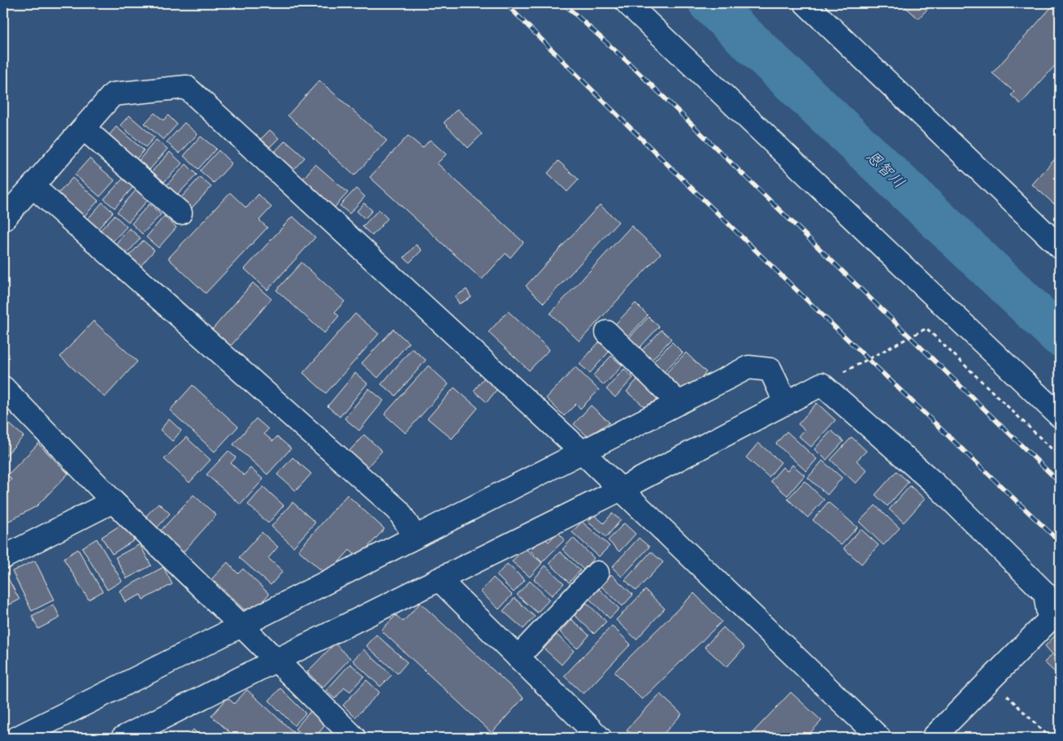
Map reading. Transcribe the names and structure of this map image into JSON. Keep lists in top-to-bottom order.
{
  "water": ["恩智川"]
}
